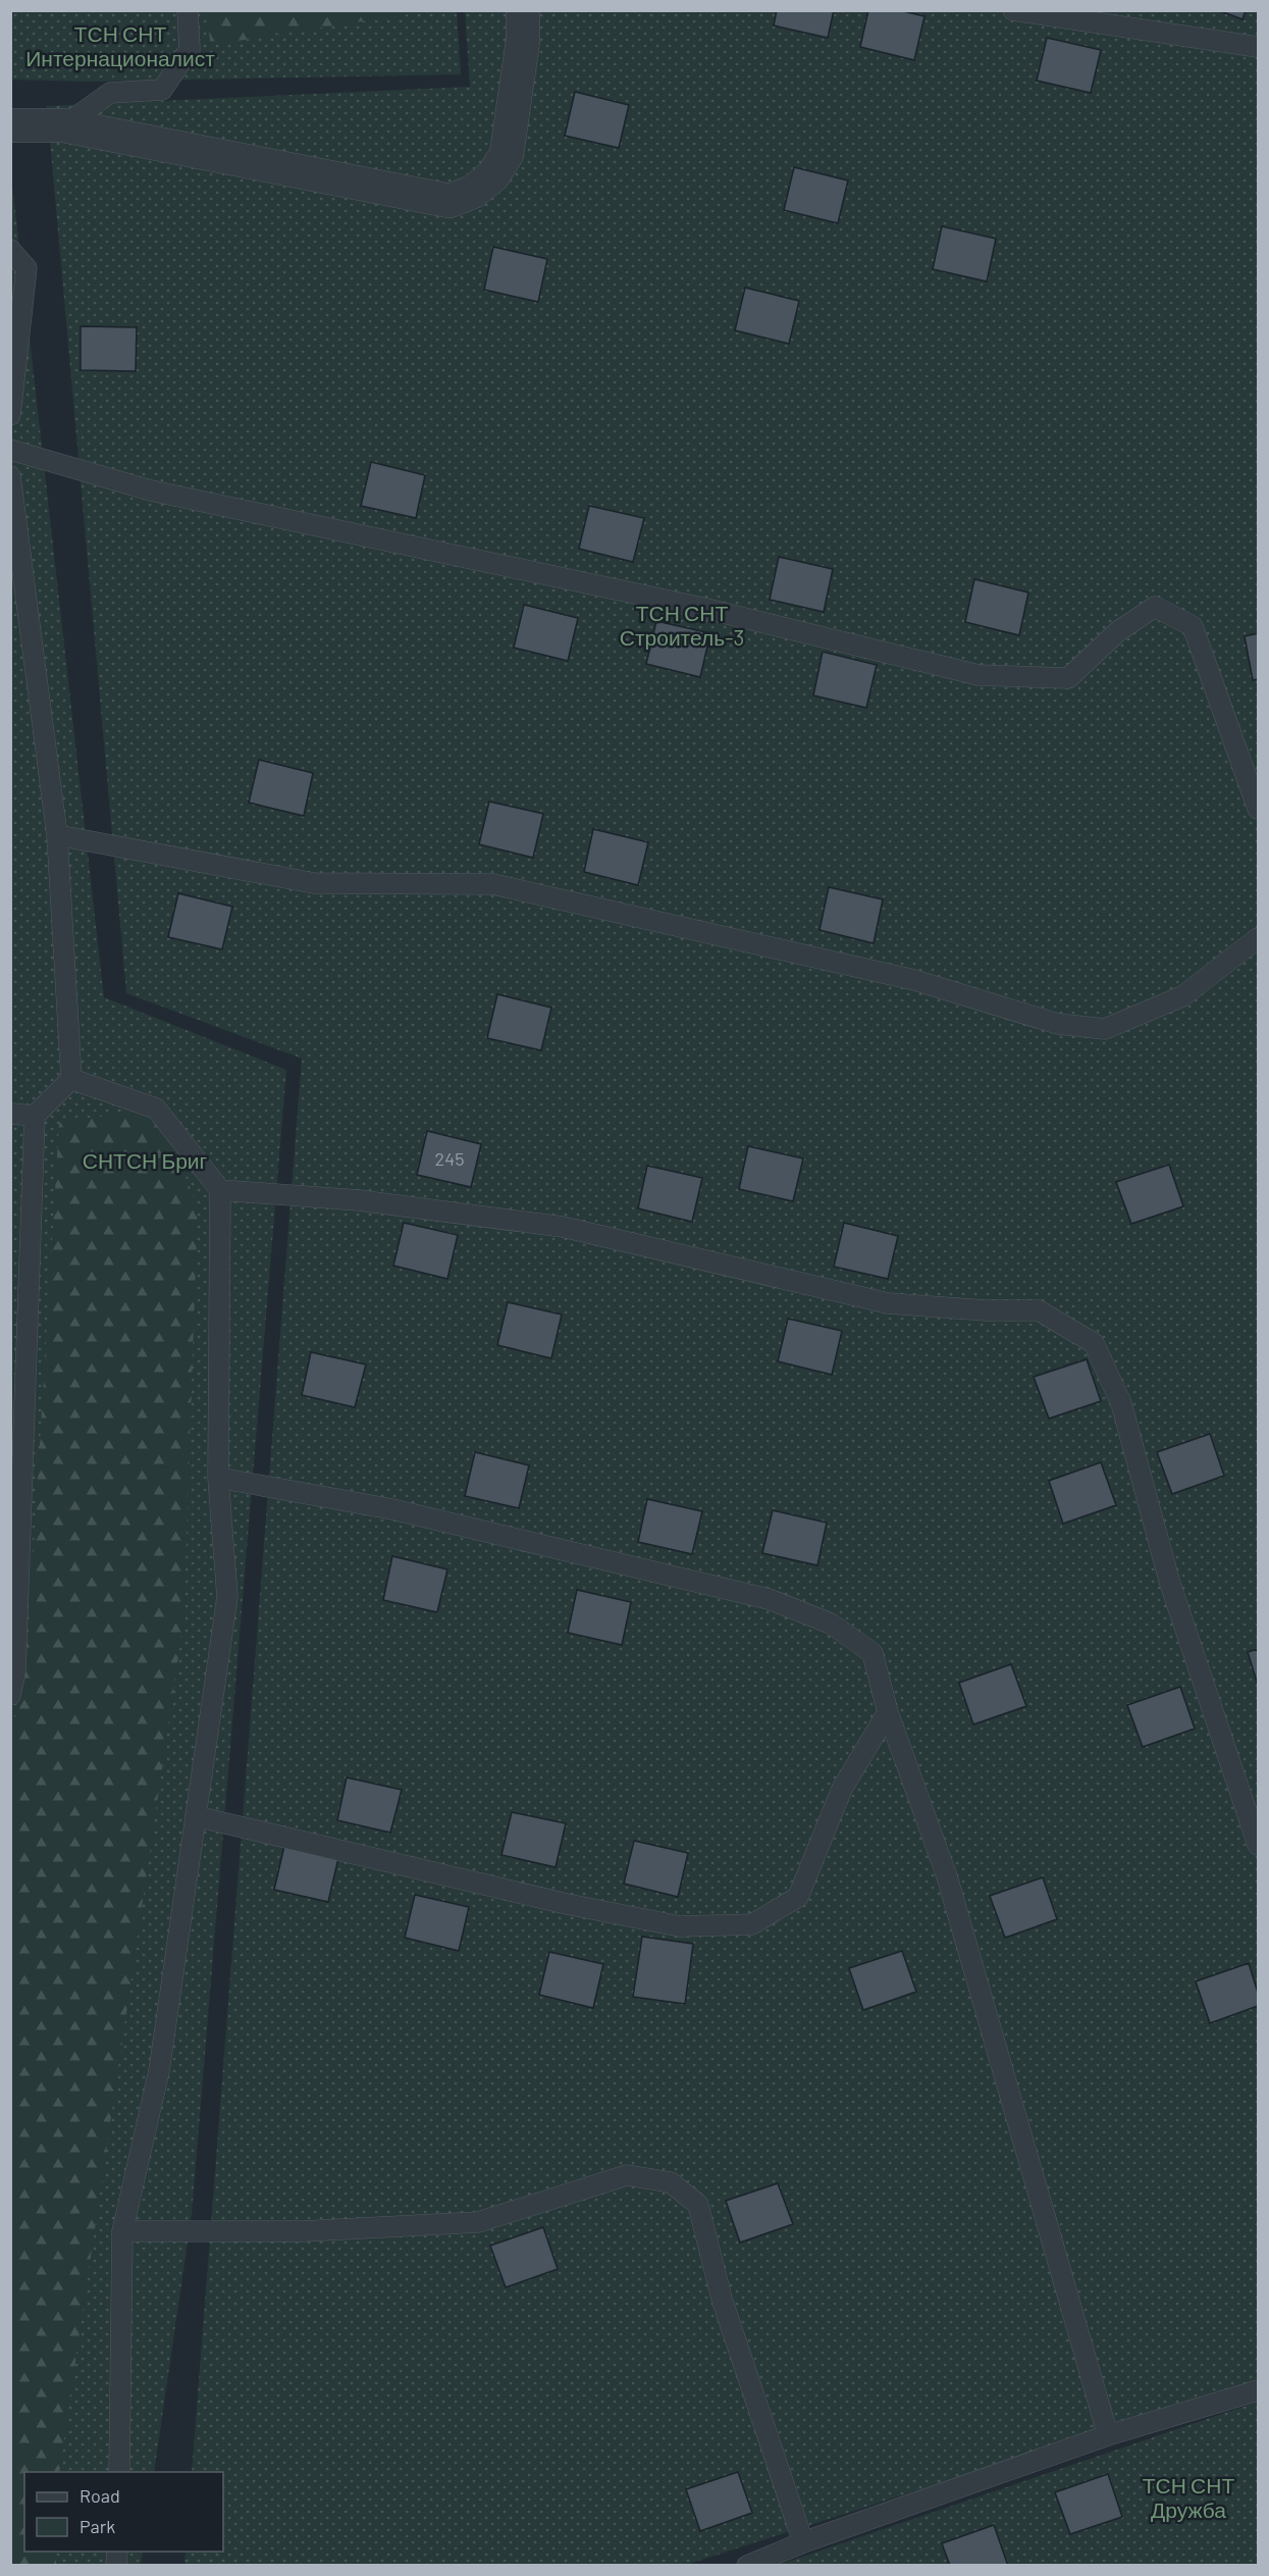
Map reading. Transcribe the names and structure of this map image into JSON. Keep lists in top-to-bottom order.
{
  "parks": [
    "ТСН СНТ Интернационалист",
    "ТСН СНТ Строитель-3",
    "СНТСН Бриг",
    "ТСН СНТ Дружба"
  ],
  "house_numbers": ["245"],
  "legend": ["Road", "Park"]
}
